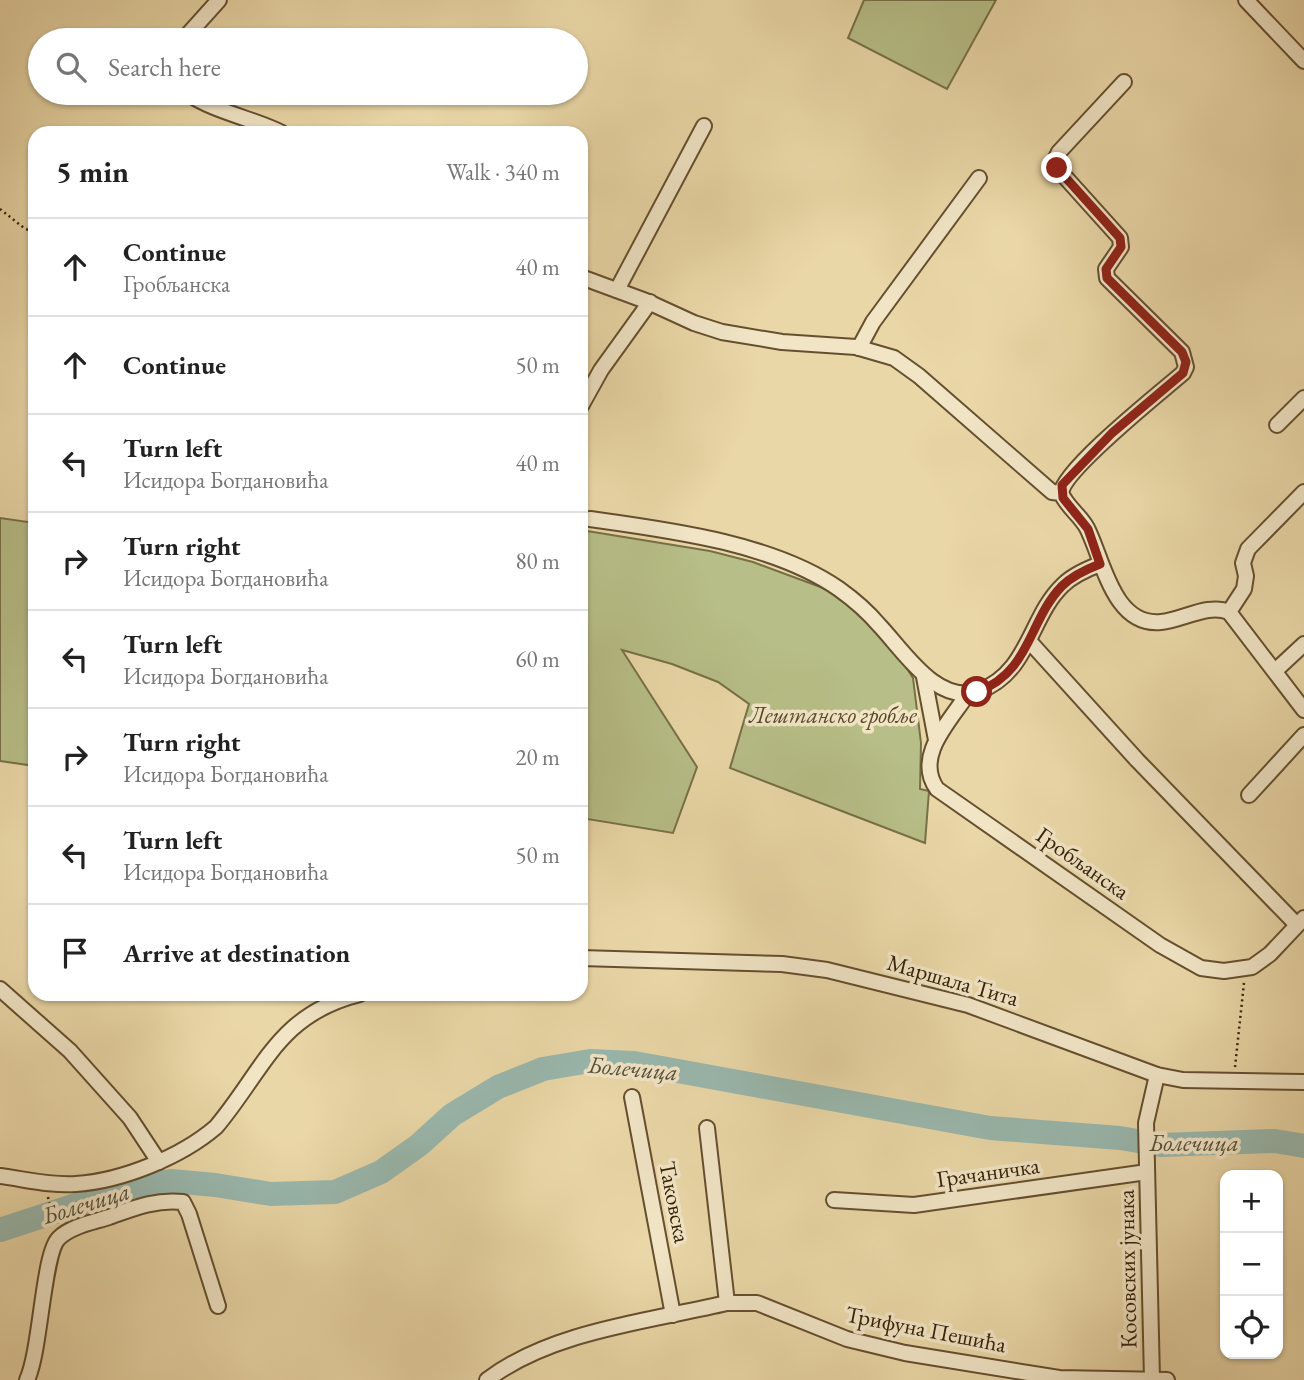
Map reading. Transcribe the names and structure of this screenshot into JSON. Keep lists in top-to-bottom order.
{
  "streets": {
    "street": [
      "Гробљанска",
      "Маршала Тита",
      "Грачаничка",
      "Таковска",
      "Косовских јунака",
      "Трифуна Пешића"
    ]
  },
  "crossings": [
    ["Маршала Тита", "Косовских јунака"],
    ["Грачаничка", "Косовских јунака"],
    ["Таковска", "Трифуна Пешића"],
    ["Косовских јунака", "Трифуна Пешића"]
  ],
  "water": ["Болечица"],
  "parks": ["Лештанско гробље"],
  "page": {
    "search": "Search here",
    "heading": ["5 min", "Walk · 340 m"],
    "list": [
      ["Continue", "Гробљанска", "40 m"],
      ["Continue", "50 m"],
      ["Turn left", "Исидора Богдановића", "40 m"],
      ["Turn right", "Исидора Богдановића", "80 m"],
      ["Turn left", "Исидора Богдановића", "60 m"],
      ["Turn right", "Исидора Богдановића", "20 m"],
      ["Turn left", "Исидора Богдановића", "50 m"],
      "Arrive at destination"
    ],
    "map_buttons": ["+", "−"]
  }
}
